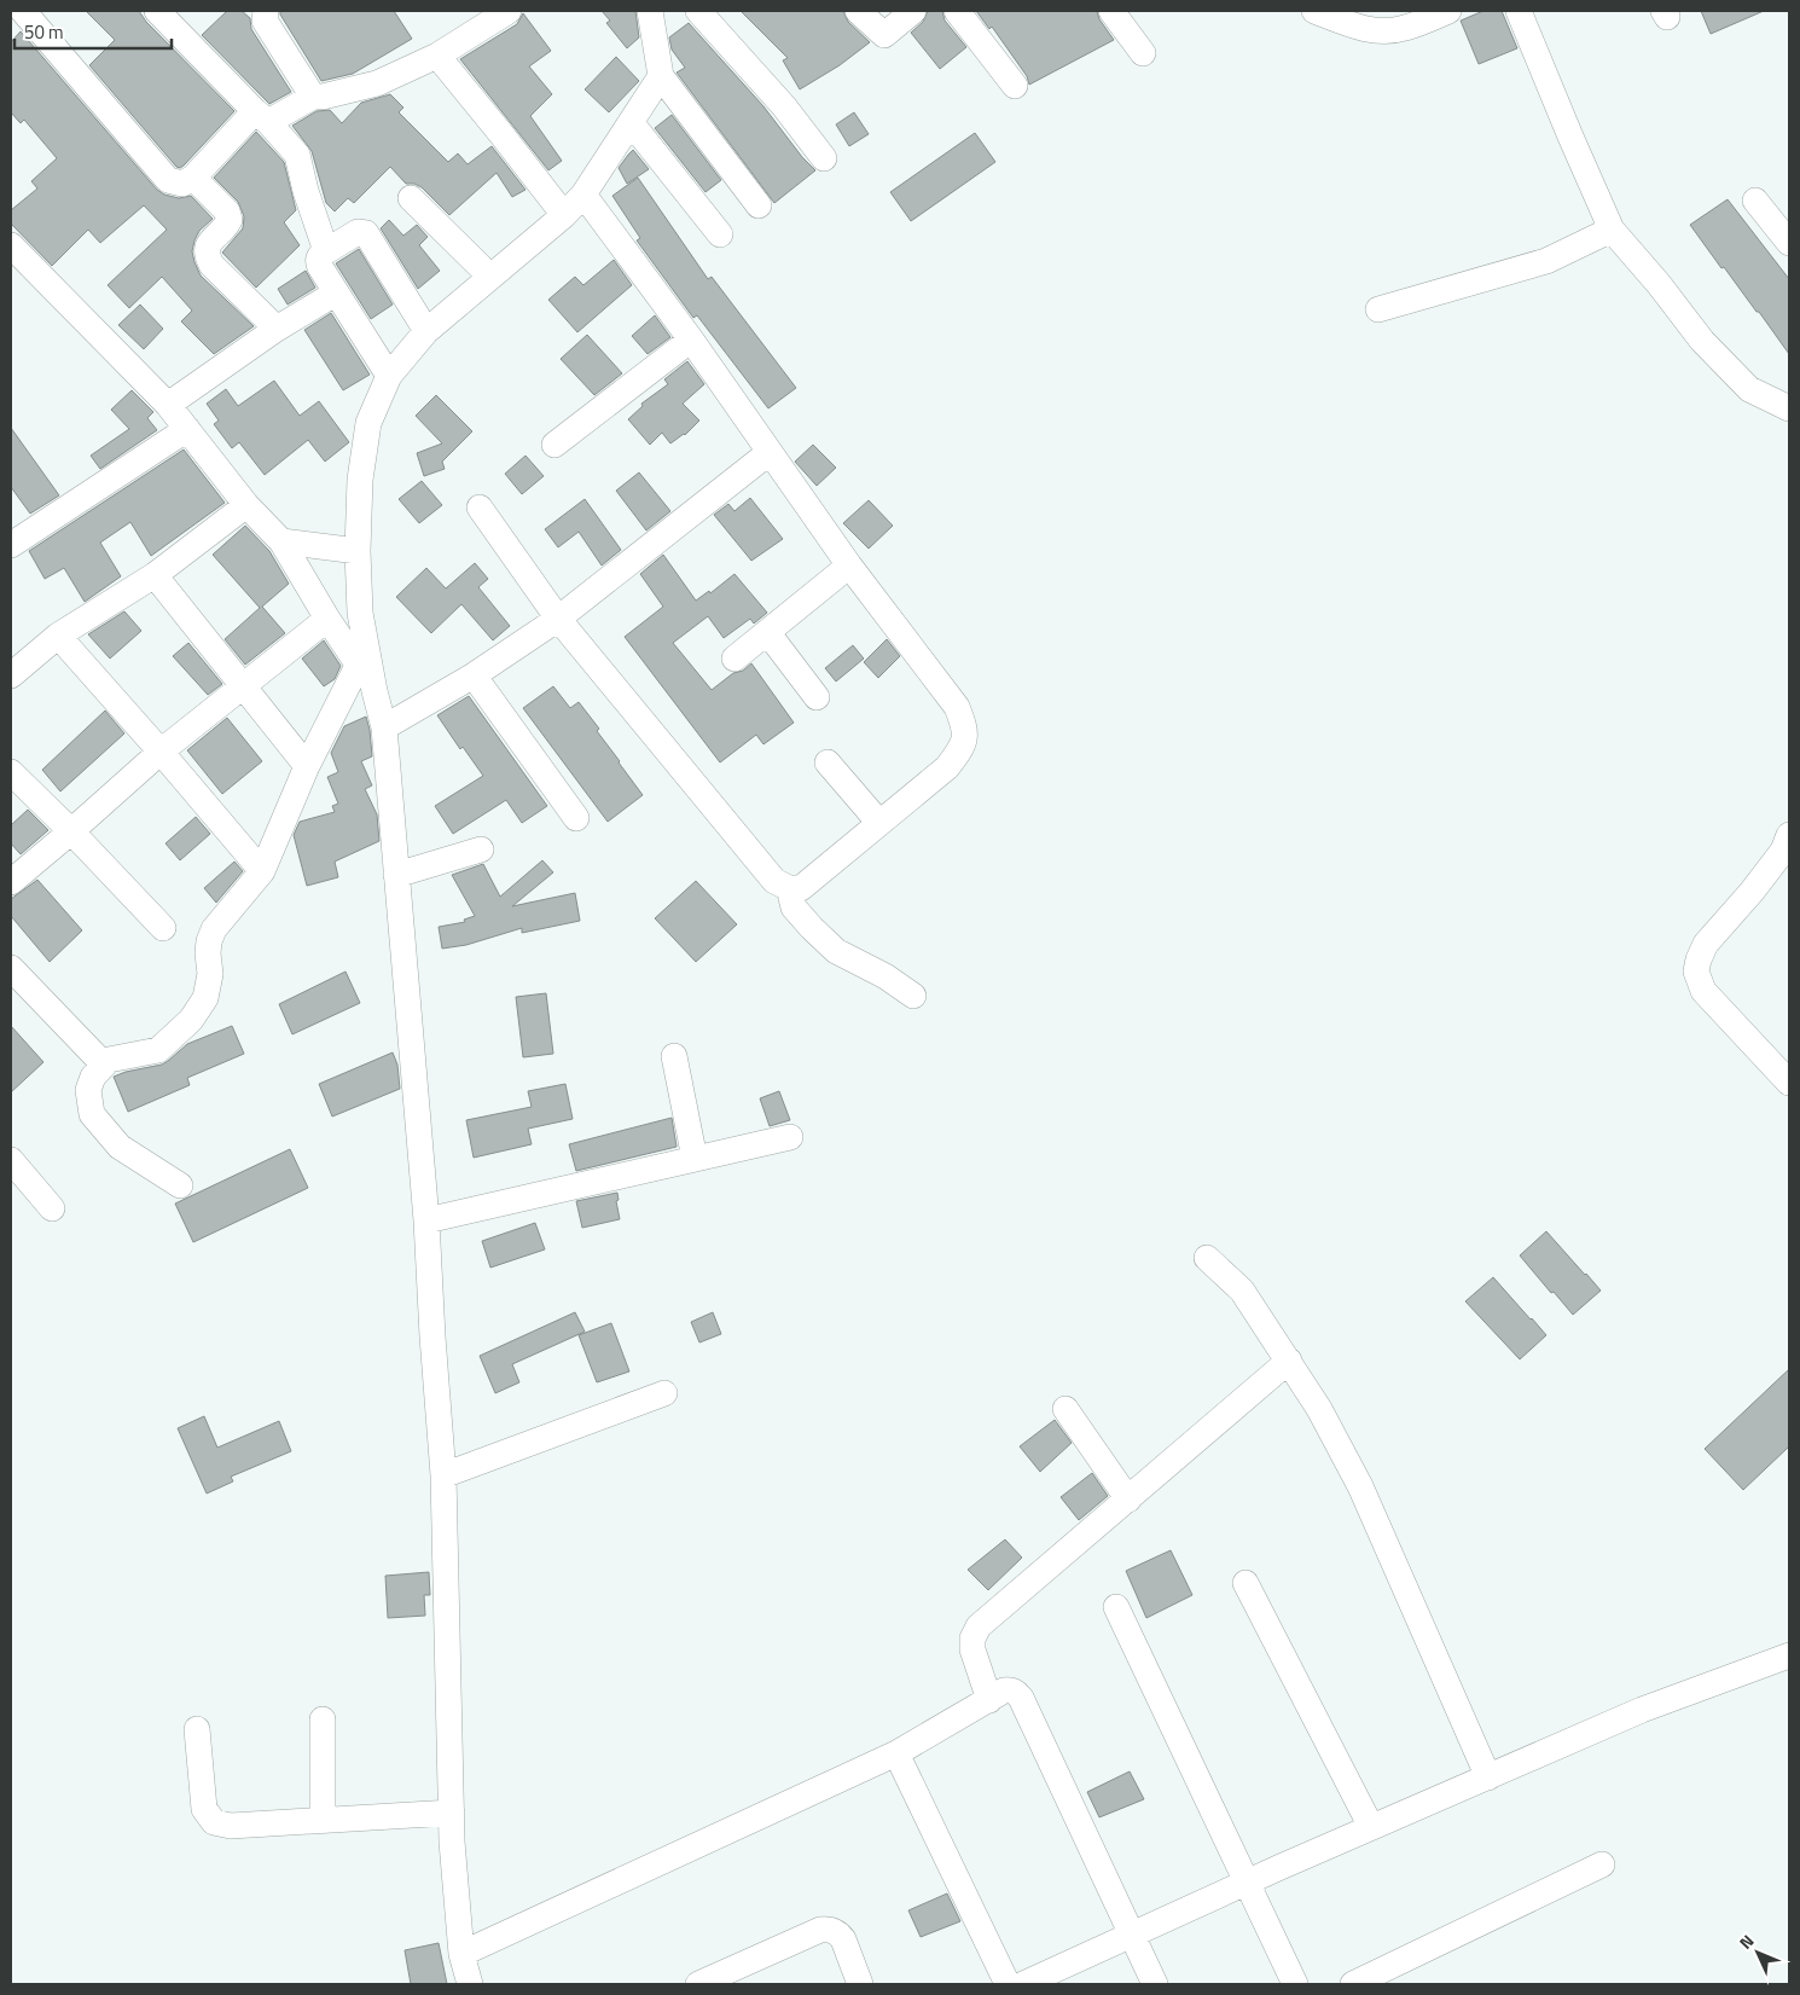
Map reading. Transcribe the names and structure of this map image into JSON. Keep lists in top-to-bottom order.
{
  "scale_bar": "50 m",
  "north": "top left"
}
